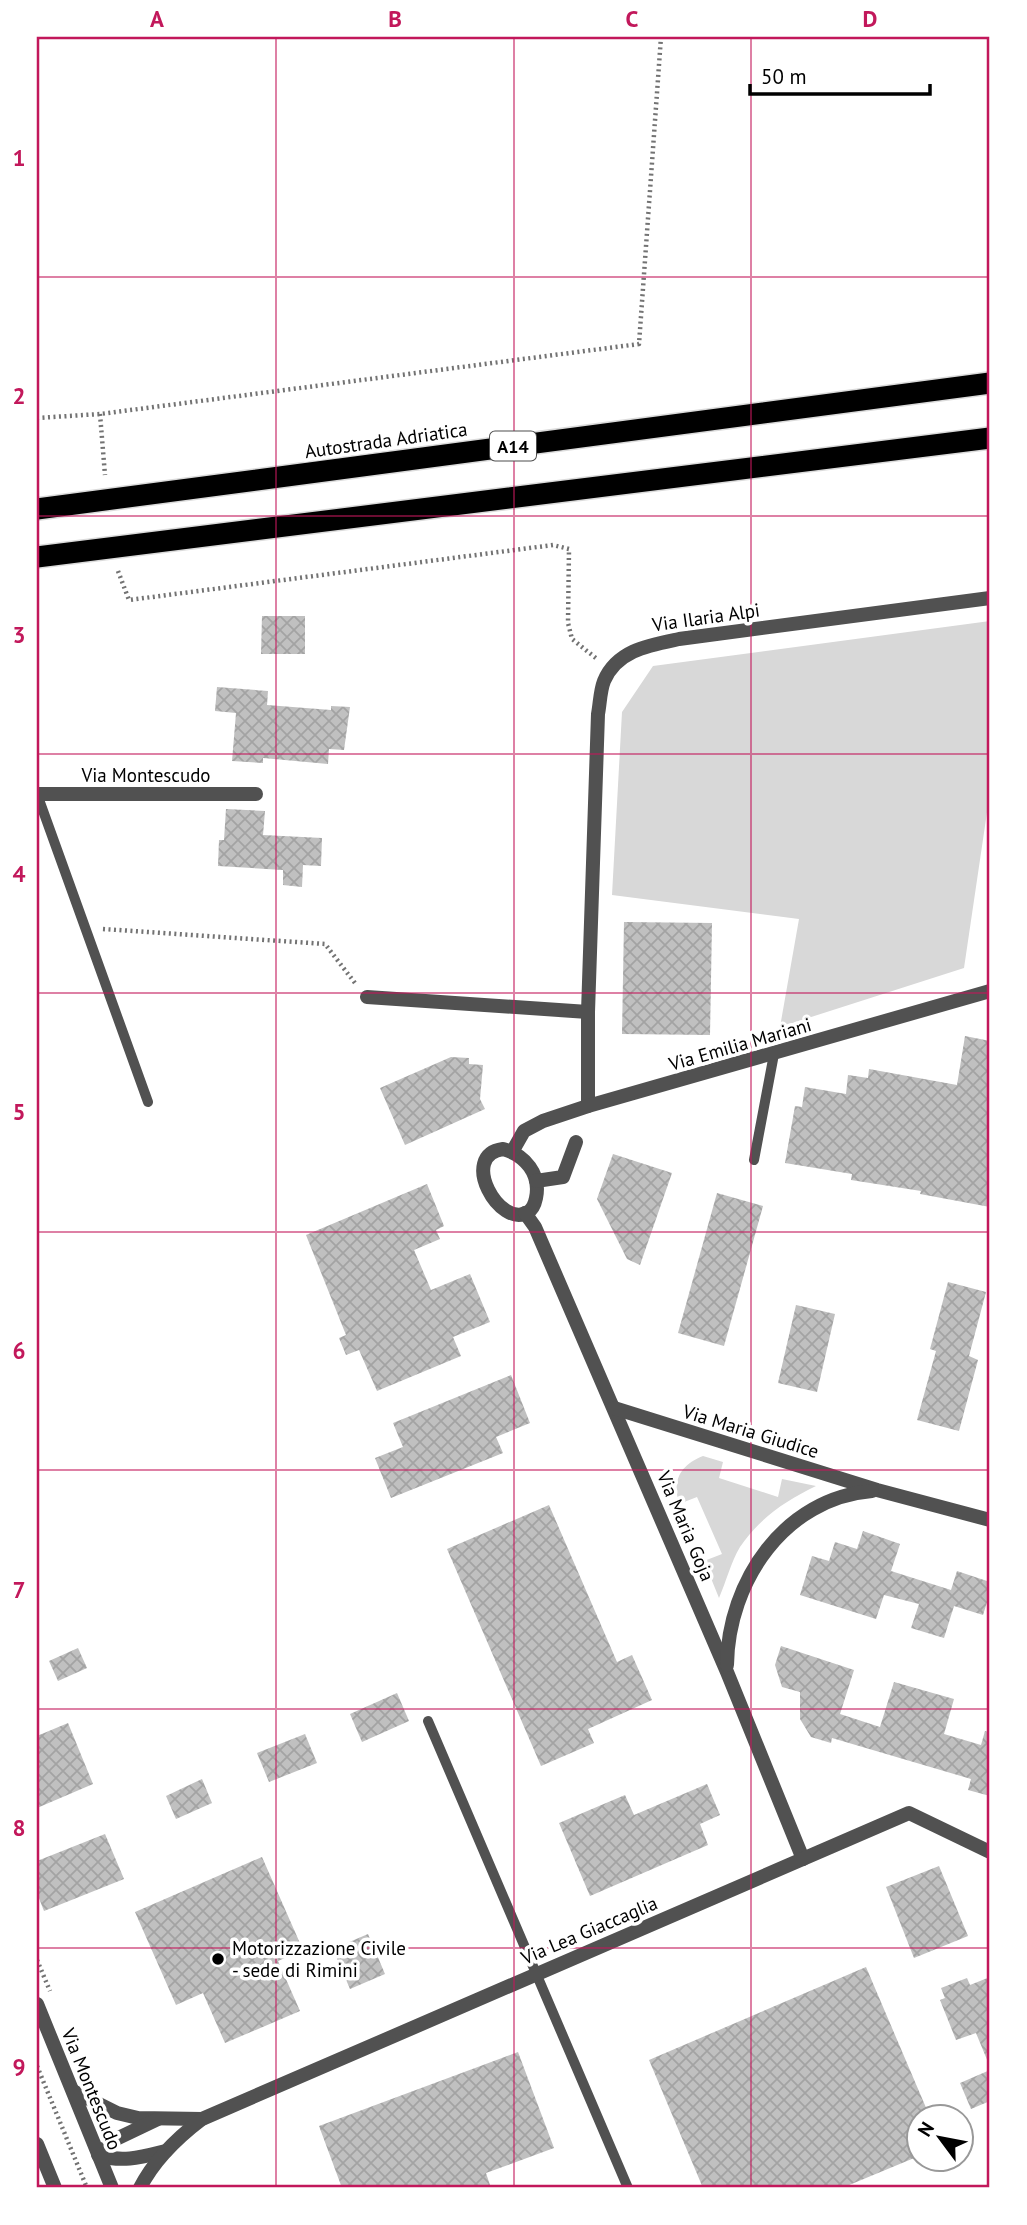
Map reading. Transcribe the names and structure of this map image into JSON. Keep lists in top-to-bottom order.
{
  "streets": {
    "highway": ["Autostrada Adriatica", "A14"],
    "street": [
      "Via Ilaria Alpi",
      "Via Montescudo",
      "Via Emilia Mariani",
      "Via Maria Giudice",
      "Via Maria Goja",
      "Via Lea Giaccaglia"
    ]
  },
  "crossings": [
    ["Via Montescudo", "Via Lea Giaccaglia"],
    ["Via Emilia Mariani", "Via Maria Goja"],
    ["Via Maria Giudice", "Via Maria Goja"],
    ["Via Maria Goja", "Via Lea Giaccaglia"]
  ],
  "places": ["Motorizzazione Civile - sede di Rimini"],
  "scale_bar": "50 m",
  "north": "top left",
  "grid": {
    "columns": [
      "A",
      "B",
      "C",
      "D"
    ],
    "rows": [
      "1",
      "2",
      "3",
      "4",
      "5",
      "6",
      "7",
      "8",
      "9"
    ]
  }
}
